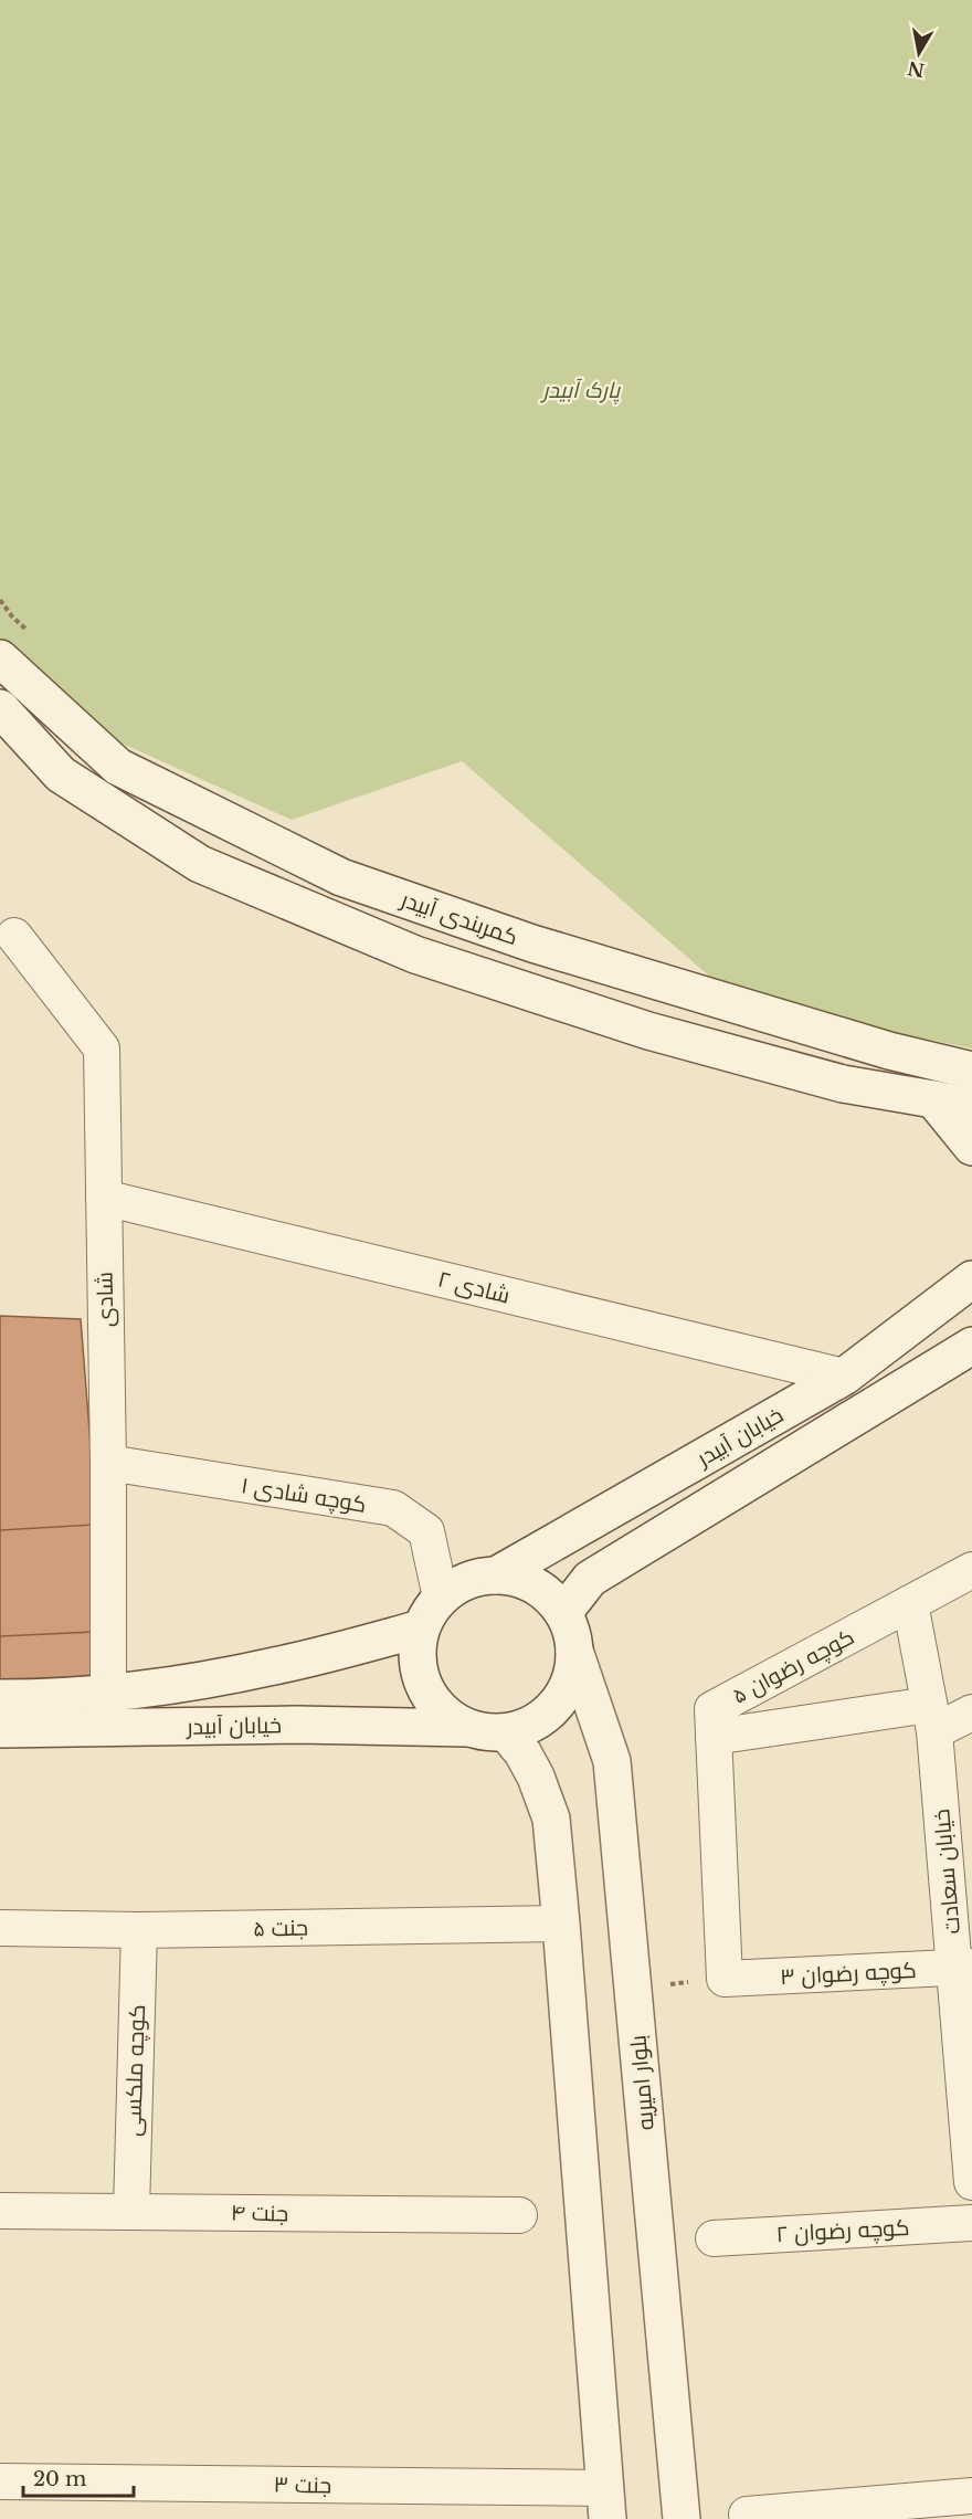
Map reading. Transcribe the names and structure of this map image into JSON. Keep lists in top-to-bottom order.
{
  "streets": {
    "main road": ["کمربندی آبیدر", "خیابان آبیدر", "بلوار امیریه"],
    "street": [
      "شادی ۲",
      "شادی",
      "کوچه شادی ۱",
      "کوچه رضوان ۵",
      "خیابان سعادت",
      "جنت ۵",
      "کوچه رضوان ۳",
      "کوچه ملکسی",
      "جنت ۴",
      "کوچه رضوان ۲",
      "جنت ۳"
    ]
  },
  "crossings": [
    ["شادی ۲", "شادی"],
    ["شادی ۲", "خیابان آبیدر"],
    ["شادی", "خیابان آبیدر"],
    ["شادی", "کوچه شادی ۱"],
    ["خیابان آبیدر", "کوچه شادی ۱"],
    ["خیابان آبیدر", "بلوار امیریه"],
    ["کوچه شادی ۱", "بلوار امیریه"],
    ["کوچه رضوان ۵", "خیابان سعادت"],
    ["کوچه رضوان ۵", "کوچه رضوان ۳"],
    ["خیابان سعادت", "کوچه رضوان ۳"],
    ["جنت ۵", "کوچه ملکسی"],
    ["کوچه ملکسی", "جنت ۴"]
  ],
  "parks": ["پارک آبیدر"],
  "scale_bar": "20 m",
  "north": "bottom"
}
